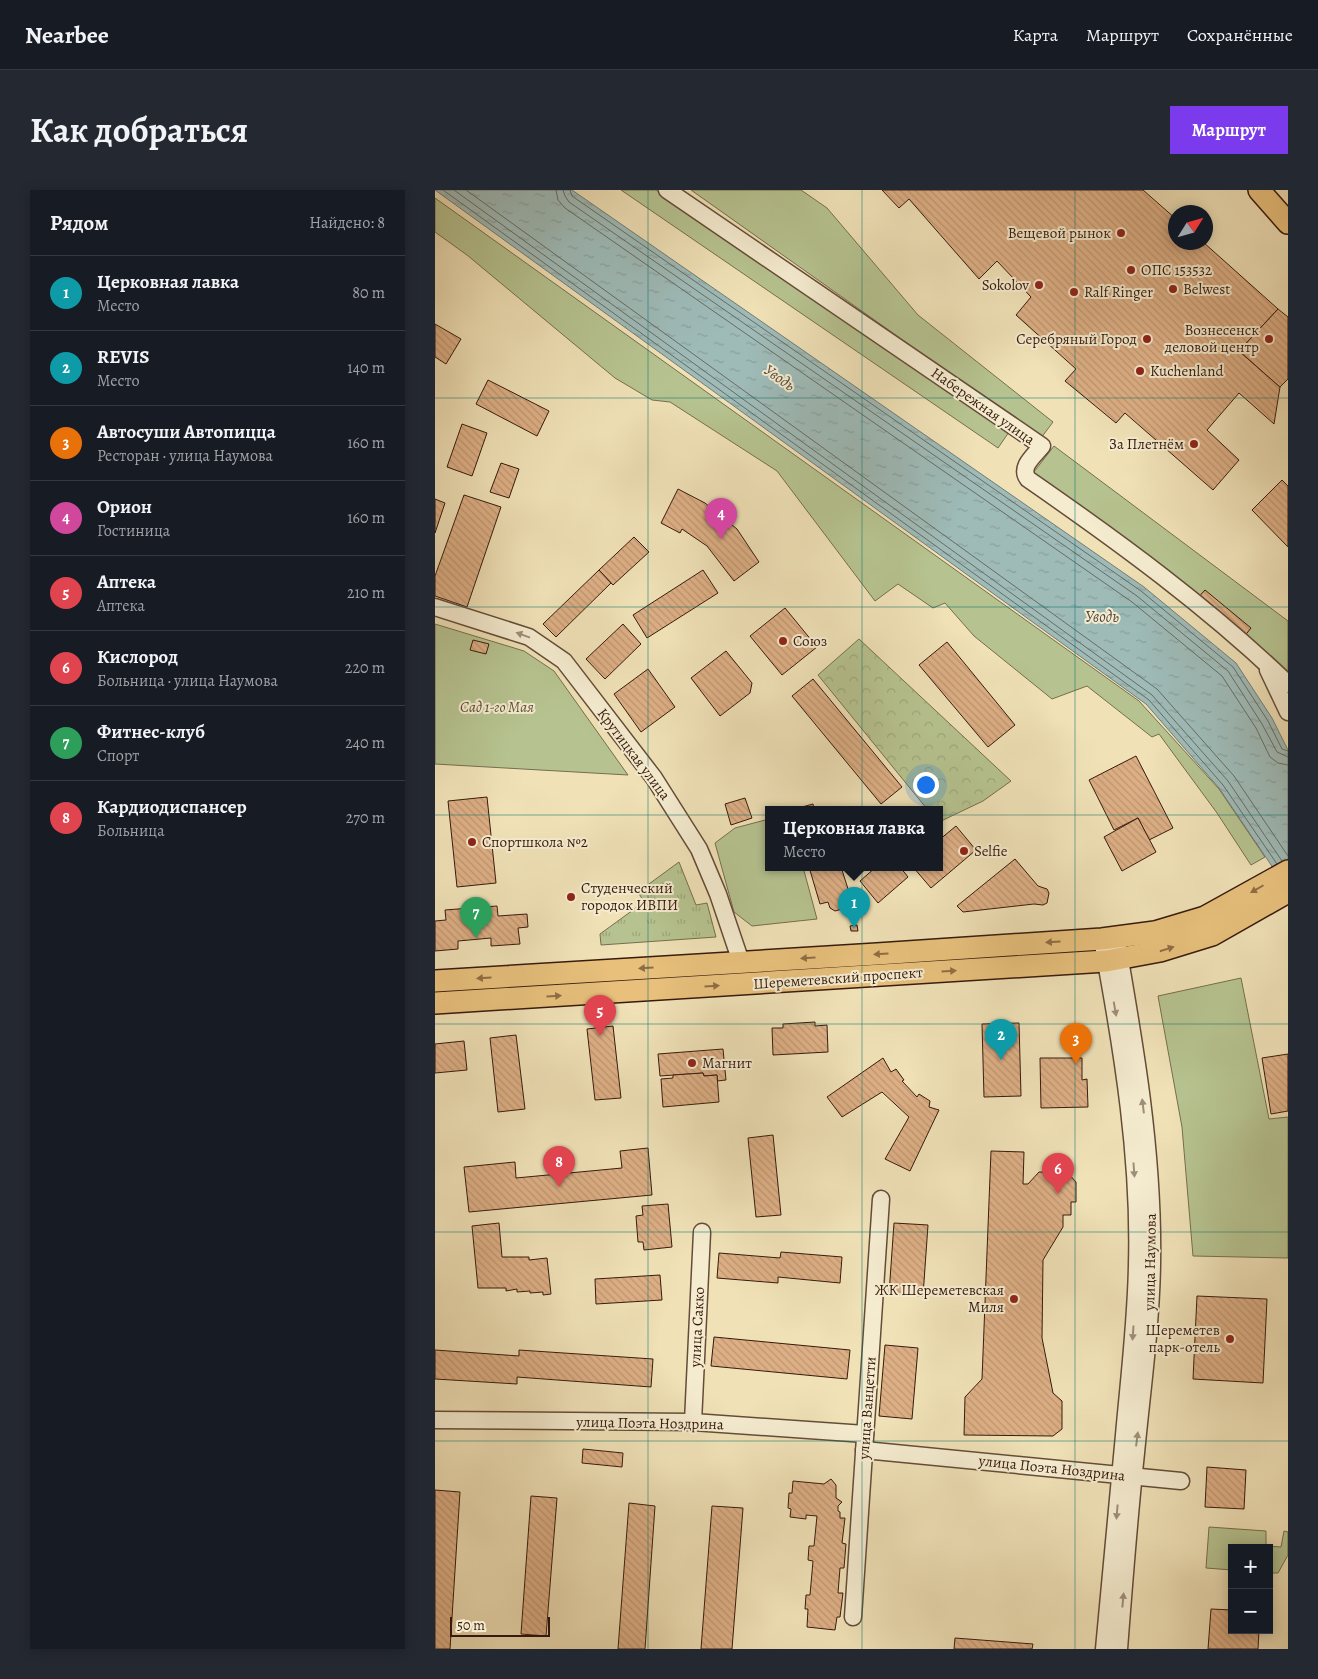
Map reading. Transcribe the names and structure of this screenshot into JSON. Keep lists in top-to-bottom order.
{
  "streets": {
    "main road": ["Крутицкая улица", "Шереметевский проспект"],
    "street": [
      "Набережная улица",
      "улица Наумова",
      "улица Сакко",
      "улица Ванцетти",
      "улица Поэта Ноздрина"
    ]
  },
  "crossings": [
    ["Крутицкая улица", "Шереметевский проспект"],
    ["Шереметевский проспект", "улица Наумова"],
    ["улица Наумова", "улица Поэта Ноздрина"],
    ["улица Сакко", "улица Поэта Ноздрина"],
    ["улица Ванцетти", "улица Поэта Ноздрина"]
  ],
  "one_way": ["Крутицкая улица"],
  "water": ["Уводь"],
  "parks": ["Сад 1-го Мая"],
  "places": [
    "Вещевой рынок",
    "ОПС 153532",
    "Sokolov",
    "Belwest",
    "Ralf Ringer",
    "Серебряный Город",
    "Вознесенск деловой центр",
    "Kuchenland",
    "За Плетнём",
    "Союз",
    "Спортшкола №2",
    "Selfie",
    "Студенческий городок ИВПИ",
    "Магнит",
    "ЖК Шереметевская Миля",
    "Шереметев парк-отель"
  ],
  "scale_bar": "50 m",
  "north": "top right",
  "page": {
    "header": "Nearbee",
    "nav": ["Карта", "Маршрут", "Сохранённые"],
    "title": "Как добраться",
    "buttons": "Маршрут",
    "heading": ["Рядом", "Найдено: 8"],
    "list": [
      {
        "mark": "1",
        "name": "Церковная лавка",
        "note": "Место",
        "value": "80 m"
      },
      {
        "mark": "2",
        "name": "REVIS",
        "note": "Место",
        "value": "140 m"
      },
      {
        "mark": "3",
        "name": "Автосуши Автопицца",
        "note": "Ресторан · улица Наумова",
        "value": "160 m"
      },
      {
        "mark": "4",
        "name": "Орион",
        "note": "Гостиница",
        "value": "160 m"
      },
      {
        "mark": "5",
        "name": "Аптека",
        "note": "Аптека",
        "value": "210 m"
      },
      {
        "mark": "6",
        "name": "Кислород",
        "note": "Больница · улица Наумова",
        "value": "220 m"
      },
      {
        "mark": "7",
        "name": "Фитнес-клуб",
        "note": "Спорт",
        "value": "240 m"
      },
      {
        "mark": "8",
        "name": "Кардиодиспансер",
        "note": "Больница",
        "value": "270 m"
      }
    ],
    "pins": [
      "4",
      "1",
      "7",
      "5",
      "2",
      "3",
      "8",
      "6"
    ],
    "popup": ["Церковная лавка", "Место"],
    "map_buttons": ["+", "−"],
    "scale": "50 m"
  }
}
